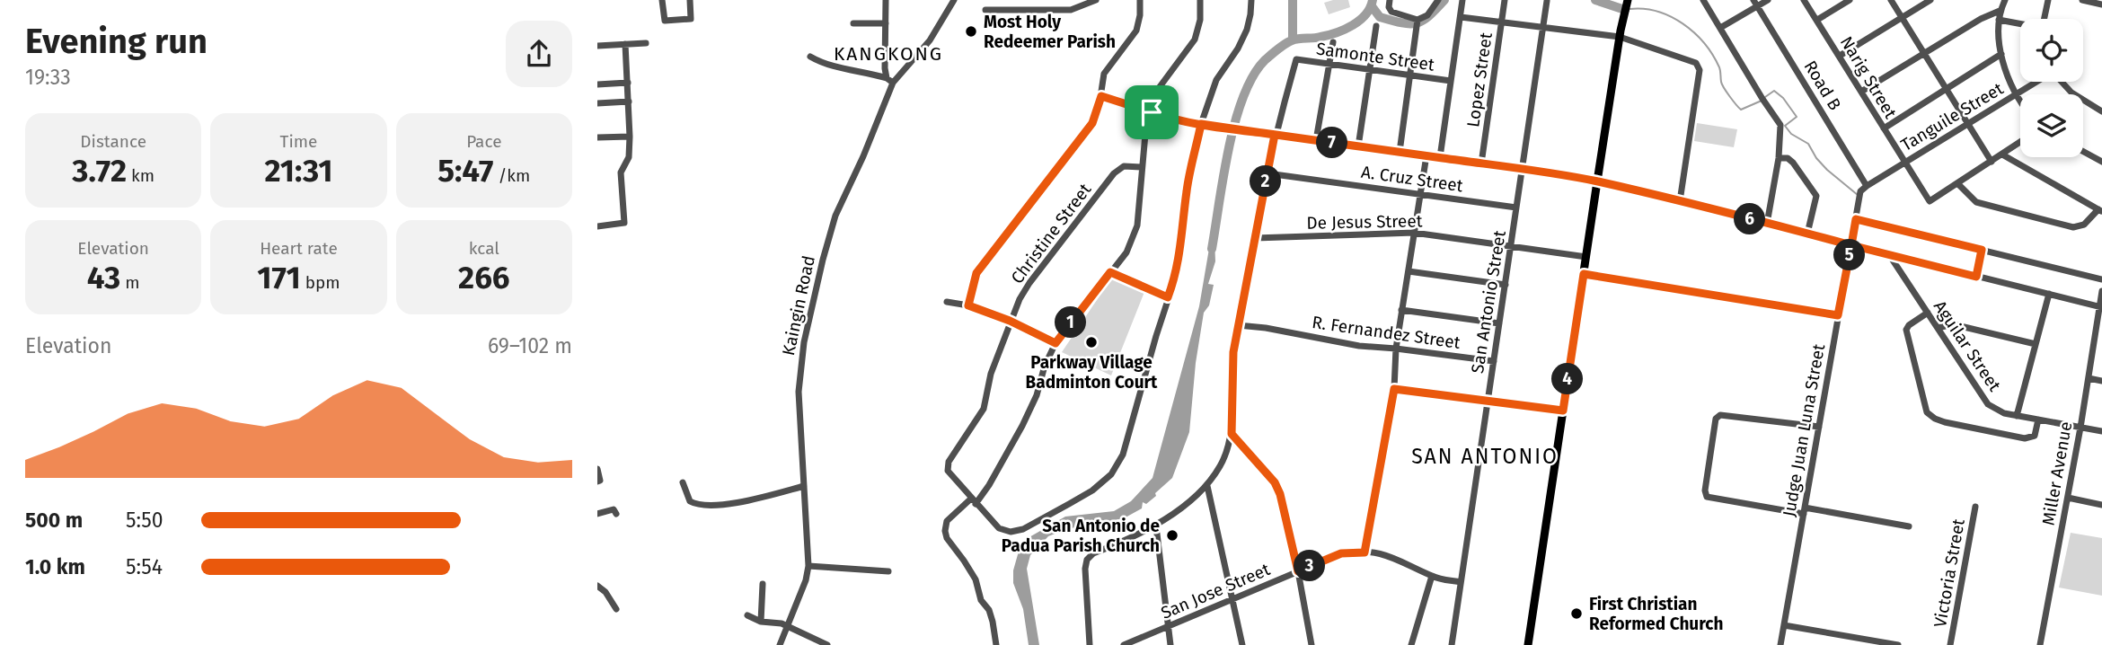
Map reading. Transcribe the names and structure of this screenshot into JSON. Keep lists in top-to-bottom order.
{
  "streets": {
    "street": [
      "Samonte Street",
      "Narig Street",
      "Lopez Street",
      "Road B",
      "Tanguile Street",
      "A. Cruz Street",
      "De Jesus Street",
      "Christine Street",
      "San Antonio Street",
      "Kaingin Road",
      "R. Fernandez Street",
      "Aguilar Street",
      "Judge Juan Luna Street",
      "Miller Avenue",
      "Victoria Street",
      "San Jose Street"
    ]
  },
  "crossings": [
    ["Narig Street", "Tanguile Street"],
    ["Road B", "Tanguile Street"],
    ["Road B", "Judge Juan Luna Street"],
    ["Tanguile Street", "Judge Juan Luna Street"],
    ["A. Cruz Street", "San Antonio Street"],
    ["De Jesus Street", "San Antonio Street"],
    ["San Antonio Street", "R. Fernandez Street"],
    ["San Antonio Street", "San Jose Street"],
    ["Aguilar Street", "Miller Avenue"]
  ],
  "districts": ["KANGKONG", "SAN ANTONIO"],
  "places": [
    "Most Holy Redeemer Parish",
    "Parkway Village Badminton Court",
    "San Antonio de Padua Parish Church",
    "First Christian Reformed Church"
  ],
  "page": {
    "heading": ["Evening run", "19:33"],
    "stats": [
      ["Distance", "3.72 km"],
      ["Time", "21:31"],
      ["Pace", "5:47 /km"],
      ["Elevation", "43 m"],
      ["Heart rate", "171 bpm"],
      ["kcal", "266"]
    ],
    "pins": [
      "7",
      "2",
      "6",
      "5",
      "1",
      "4",
      "3"
    ],
    "chart": ["Elevation", "69–102 m"],
    "list": [
      {
        "name": "500 m",
        "note": "5:50"
      },
      {
        "name": "1.0 km",
        "note": "5:54"
      }
    ]
  }
}
